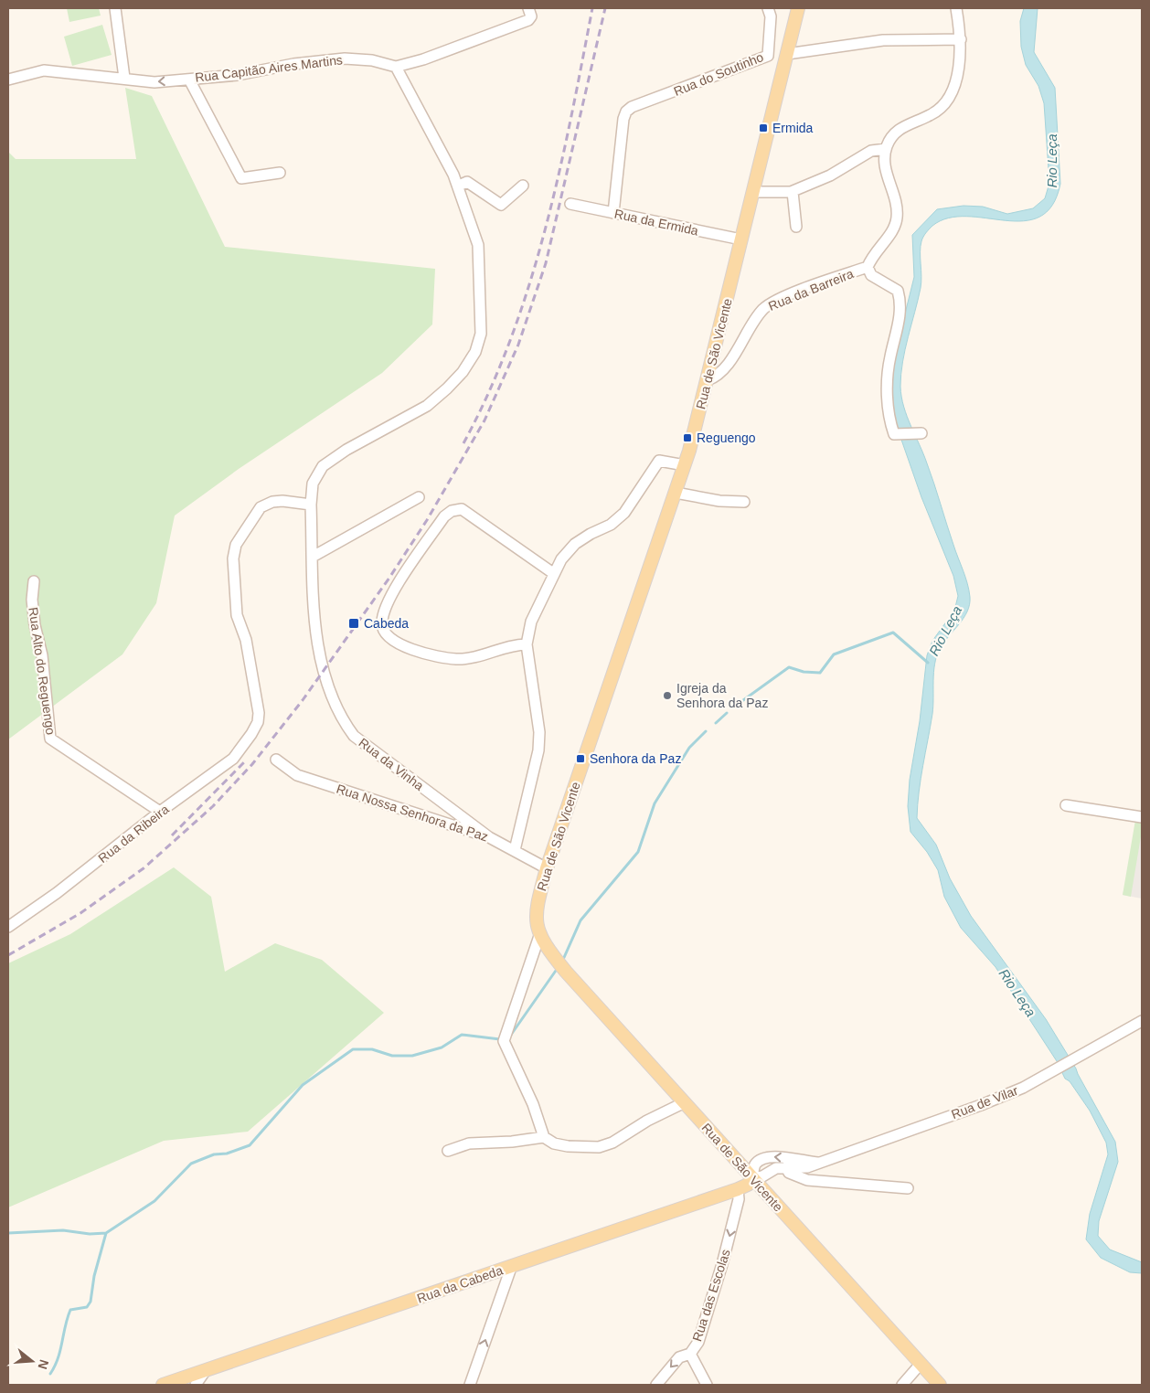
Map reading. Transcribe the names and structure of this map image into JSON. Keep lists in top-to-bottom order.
{
  "streets": {
    "main road": ["Rua de São Vicente", "Rua da Cabeda"],
    "street": [
      "Rua Capitão Aires Martins",
      "Rua do Soutinho",
      "Rua da Ermida",
      "Rua da Barreira",
      "Rua Alto do Reguengo",
      "Rua da Vinha",
      "Rua Nossa Senhora da Paz",
      "Rua da Ribeira",
      "Rua de Vilar",
      "Rua das Escolas"
    ]
  },
  "crossings": [
    ["Rua do Soutinho", "Rua da Ermida"],
    ["Rua da Ermida", "Rua de São Vicente"],
    ["Rua da Barreira", "Rua de São Vicente"],
    ["Rua de São Vicente", "Rua Nossa Senhora da Paz"],
    ["Rua de São Vicente", "Rua de Vilar"],
    ["Rua de São Vicente", "Rua da Cabeda"],
    ["Rua Alto do Reguengo", "Rua da Ribeira"],
    ["Rua da Vinha", "Rua Nossa Senhora da Paz"],
    ["Rua da Vinha", "Rua da Ribeira"],
    ["Rua de Vilar", "Rua da Cabeda"],
    ["Rua da Cabeda", "Rua das Escolas"]
  ],
  "one_way": ["Rua das Escolas"],
  "water": ["Rio Leça"],
  "places": {
    "transit": [
      "Ermida",
      "Reguengo",
      "Cabeda",
      "Senhora da Paz"
    ],
    "other": ["Igreja da Senhora da Paz"]
  },
  "north": "right"
}
